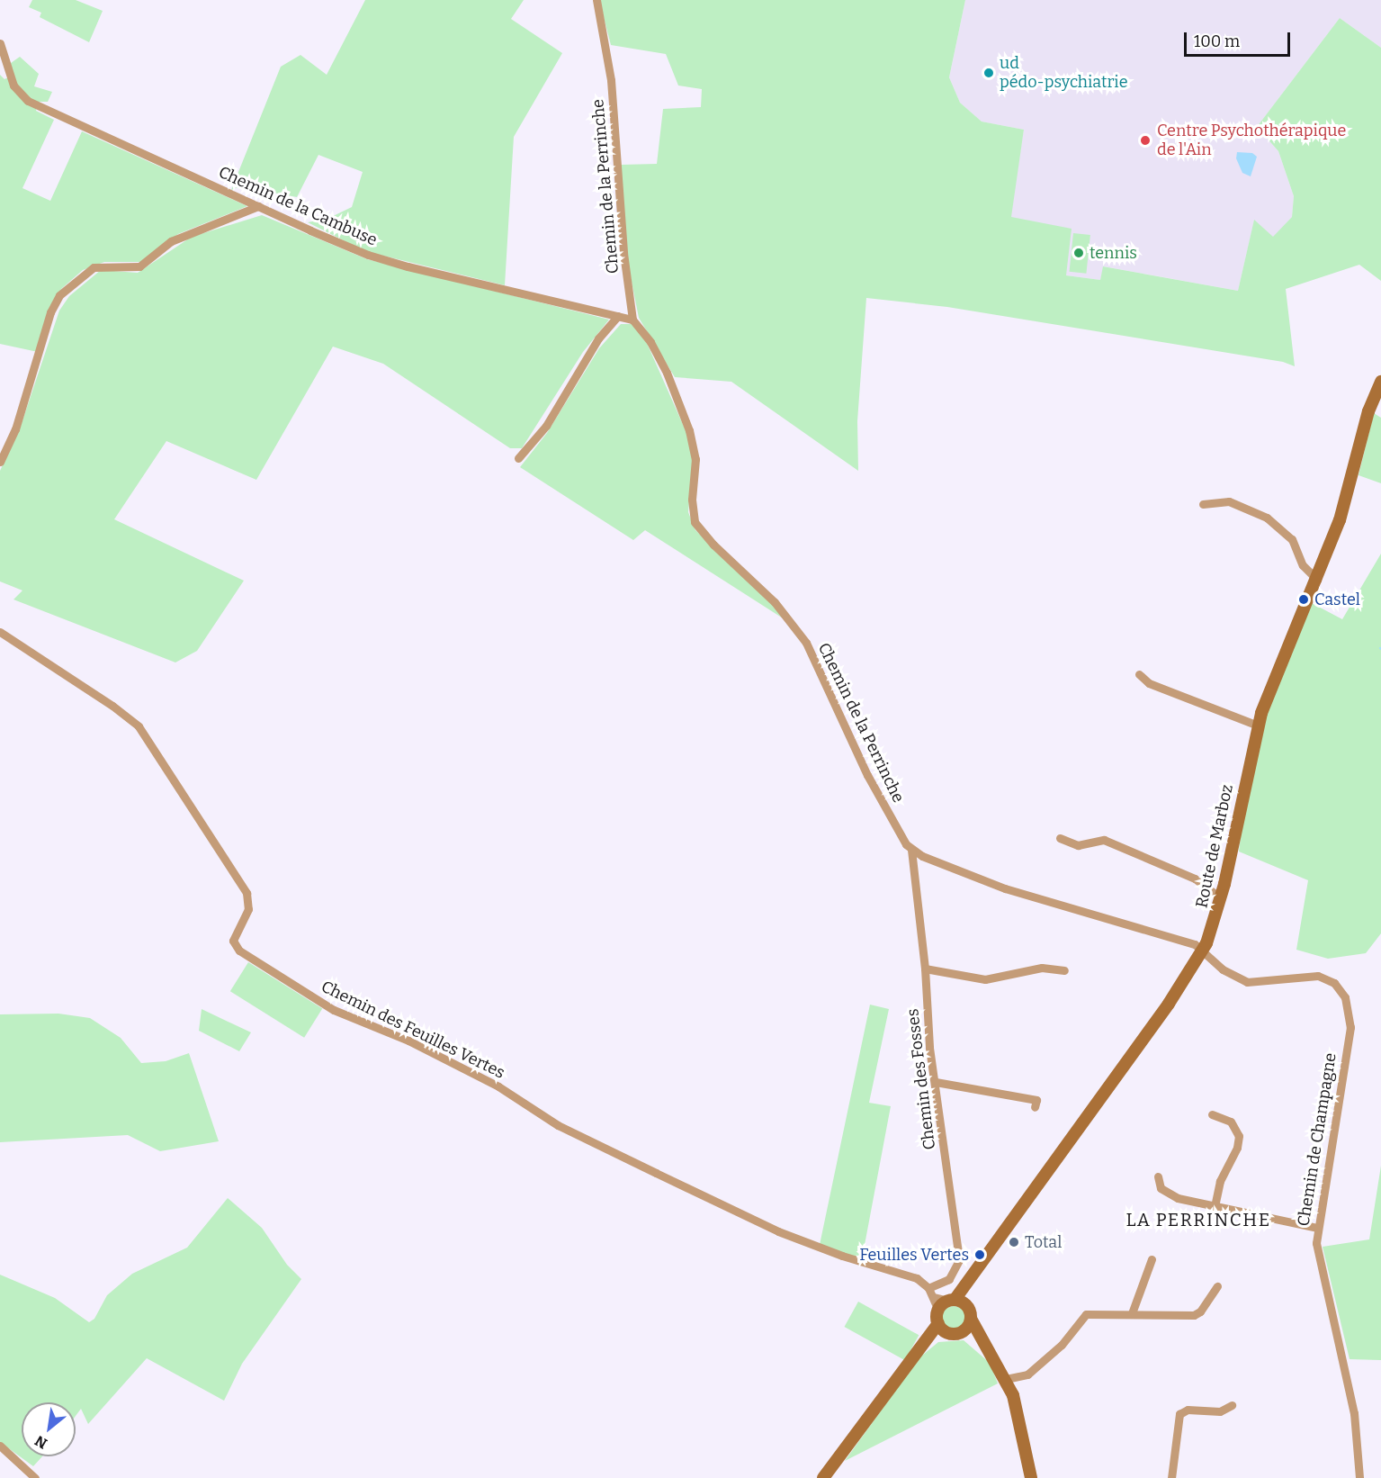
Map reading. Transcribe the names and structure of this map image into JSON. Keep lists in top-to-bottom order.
{
  "streets": {
    "main road": ["Route de Marboz"],
    "street": [
      "Chemin de la Perrinche",
      "Chemin de la Cambuse",
      "Chemin des Feuilles Vertes",
      "Chemin des Fosses",
      "Chemin de Champagne"
    ]
  },
  "crossings": [
    ["Chemin de la Perrinche", "Chemin de la Cambuse"],
    ["Chemin de la Perrinche", "Chemin des Fosses"],
    ["Route de Marboz", "Chemin de Champagne"],
    ["Chemin des Feuilles Vertes", "Chemin des Fosses"]
  ],
  "districts": ["LA PERRINCHE"],
  "places": [
    "ud pédo-psychiatrie",
    "Centre Psychothérapique de l'Ain",
    "tennis",
    "Castel",
    "Total",
    "Feuilles Vertes"
  ],
  "scale_bar": "100 m",
  "north": "bottom left"
}
